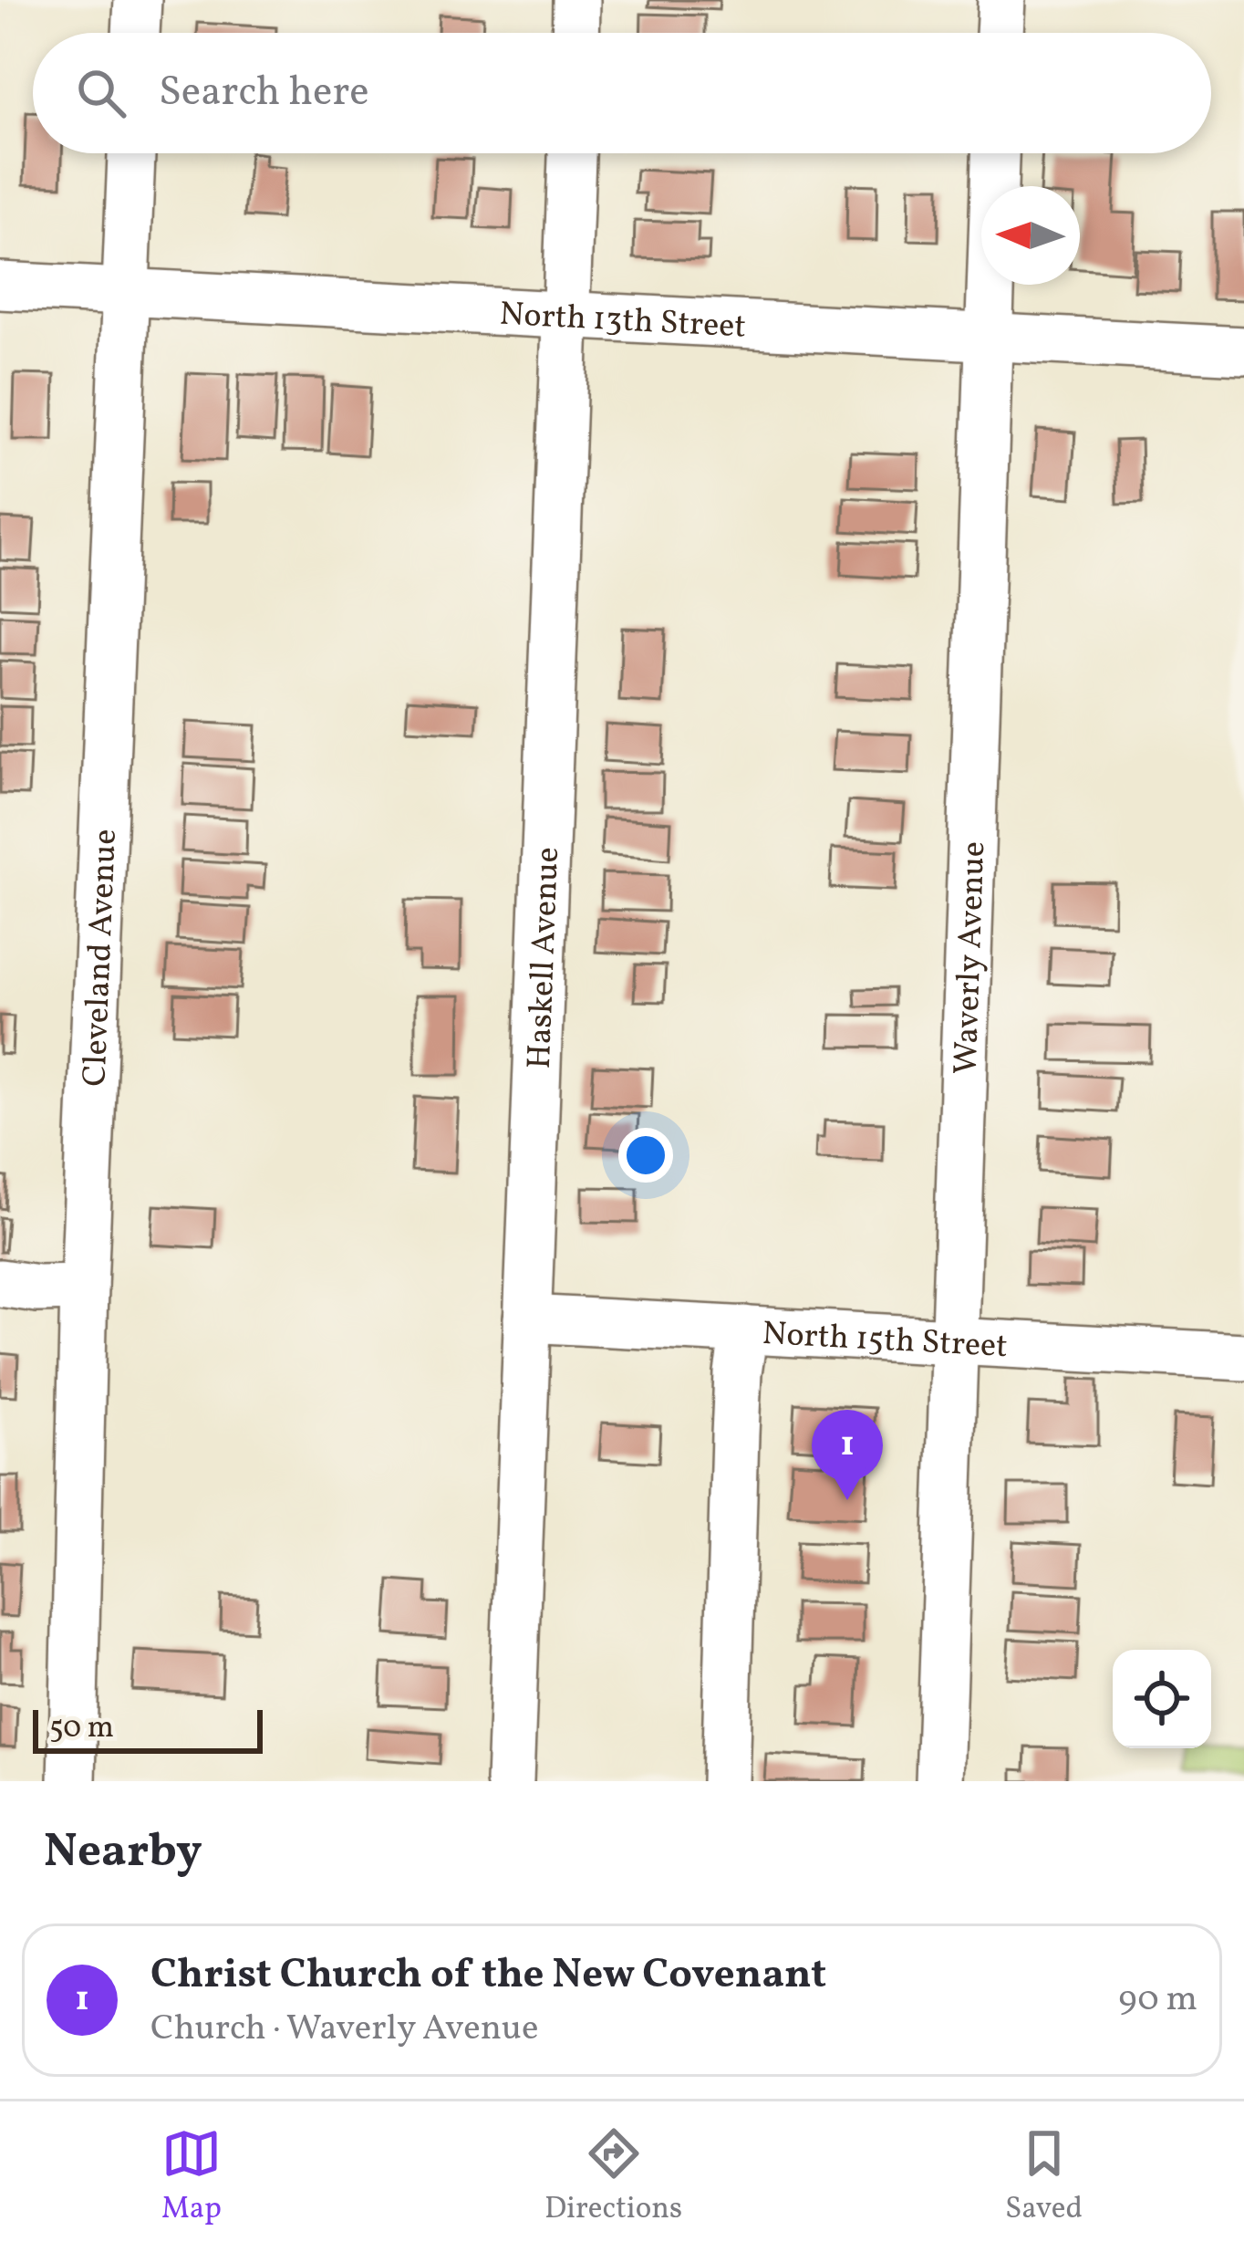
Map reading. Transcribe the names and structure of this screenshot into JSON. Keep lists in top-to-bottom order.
{
  "streets": {
    "street": [
      "North 13th Street",
      "Cleveland Avenue",
      "Waverly Avenue",
      "Haskell Avenue",
      "North 15th Street"
    ]
  },
  "crossings": [
    ["North 13th Street", "Cleveland Avenue"],
    ["North 13th Street", "Waverly Avenue"],
    ["North 13th Street", "Haskell Avenue"],
    ["Waverly Avenue", "North 15th Street"],
    ["Haskell Avenue", "North 15th Street"]
  ],
  "scale_bar": "50 m",
  "north": "left",
  "page": {
    "search": "Search here",
    "pins": "1",
    "scale": "50 m",
    "heading": "Nearby",
    "list": [
      {
        "mark": "1",
        "name": "Christ Church of the New Covenant",
        "note": "Church · Waverly Avenue",
        "value": "90 m"
      }
    ],
    "nav": ["Map", "Directions", "Saved"]
  }
}
